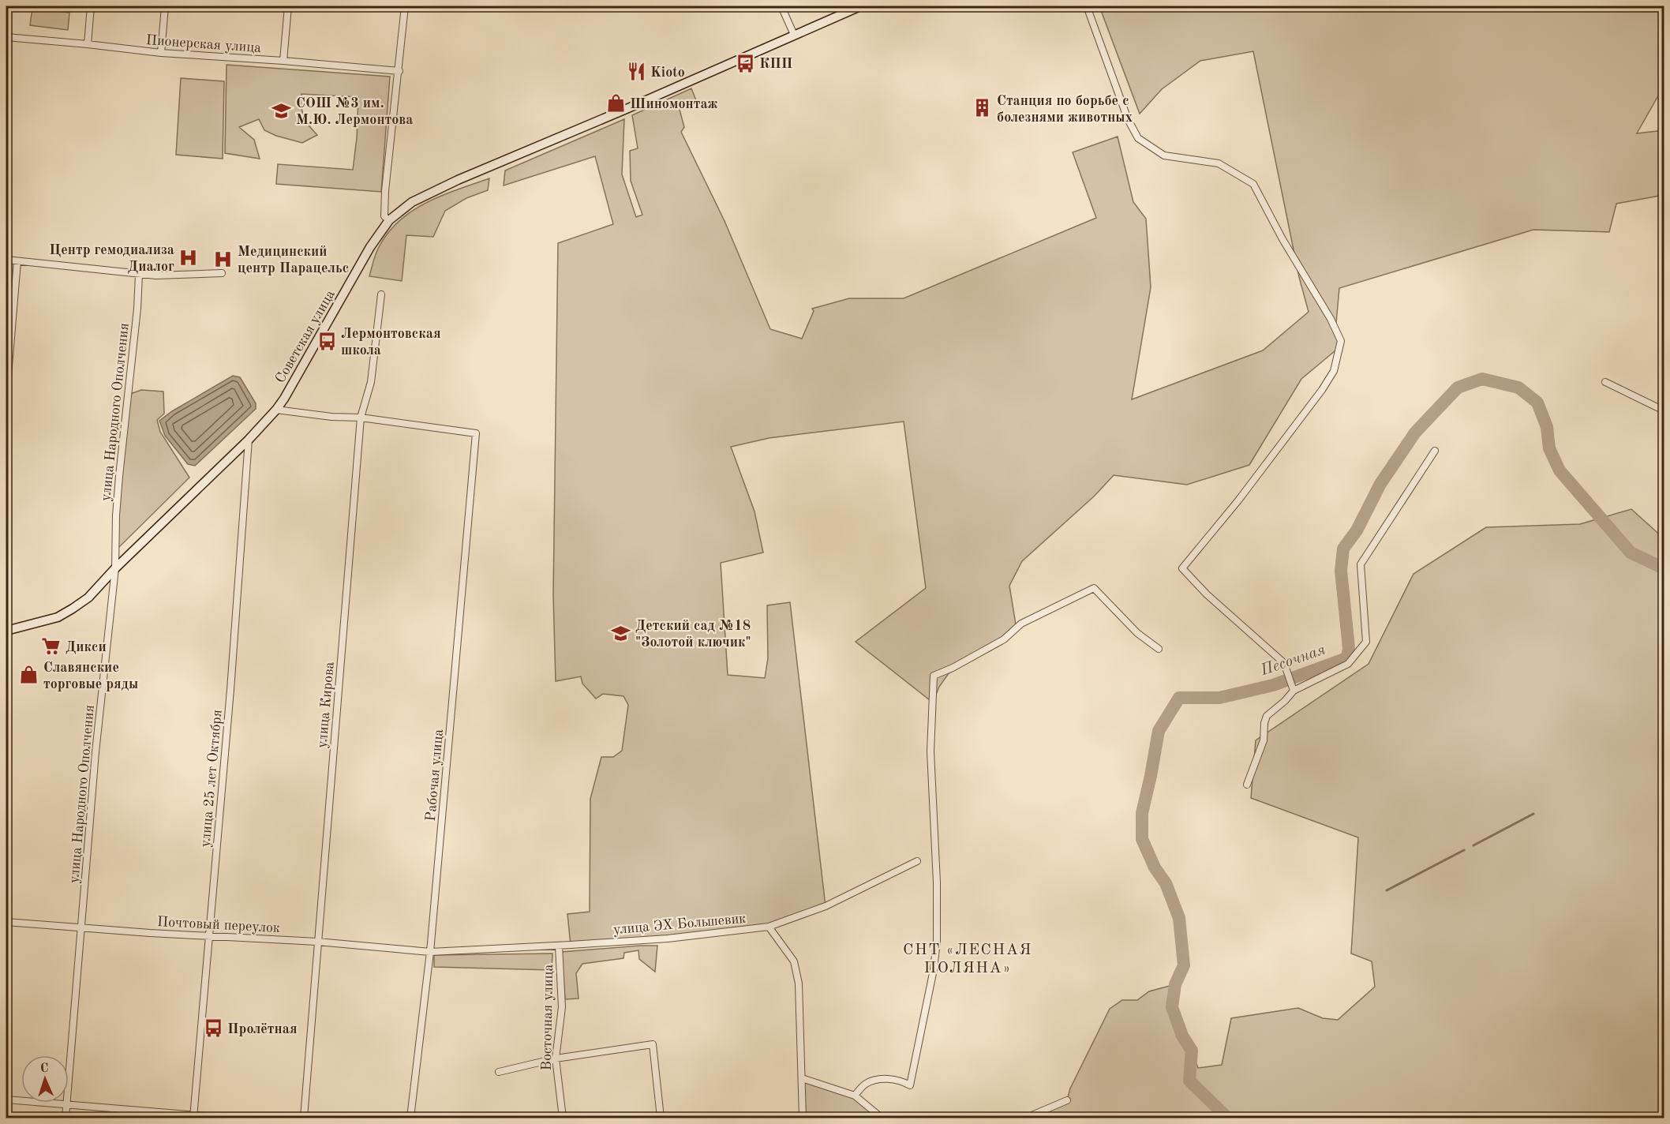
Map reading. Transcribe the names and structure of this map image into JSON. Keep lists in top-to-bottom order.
{
  "streets": {
    "main road": ["Советская улица"],
    "street": [
      "Пионерская улица",
      "улица Народного Ополчения",
      "улица Кирова",
      "Рабочая улица",
      "улица 25 лет Октября",
      "улица ЭХ Большевик",
      "Почтовый переулок",
      "Восточная улица"
    ]
  },
  "crossings": [
    ["Советская улица", "улица Народного Ополчения"],
    ["Советская улица", "улица 25 лет Октября"],
    ["улица Народного Ополчения", "Почтовый переулок"],
    ["улица Кирова", "Рабочая улица"],
    ["улица Кирова", "Почтовый переулок"],
    ["Рабочая улица", "улица ЭХ Большевик"],
    ["Рабочая улица", "Почтовый переулок"],
    ["улица 25 лет Октября", "Почтовый переулок"],
    ["улица ЭХ Большевик", "Почтовый переулок"],
    ["улица ЭХ Большевик", "Восточная улица"]
  ],
  "districts": ["СНТ «ЛЕСНАЯ ПОЛЯНА»"],
  "water": ["Песочная"],
  "places": {
    "bus stop": ["КПП", "Лермонтовская школа", "Пролётная"],
    "restaurant": ["Kioto"],
    "shop": ["Шиномонтаж", "Славянские торговые ряды"],
    "building": ["Станция по борьбе с болезнями животных"],
    "school or university": ["СОШ №3 им. М.Ю. Лермонтова", "Детский сад №18 \"Золотой ключик\""],
    "hospital": ["Центр гемодиализа Диалог", "Медицинский центр Парацельс"],
    "supermarket": ["Дикси"]
  },
  "north": "top"
}
